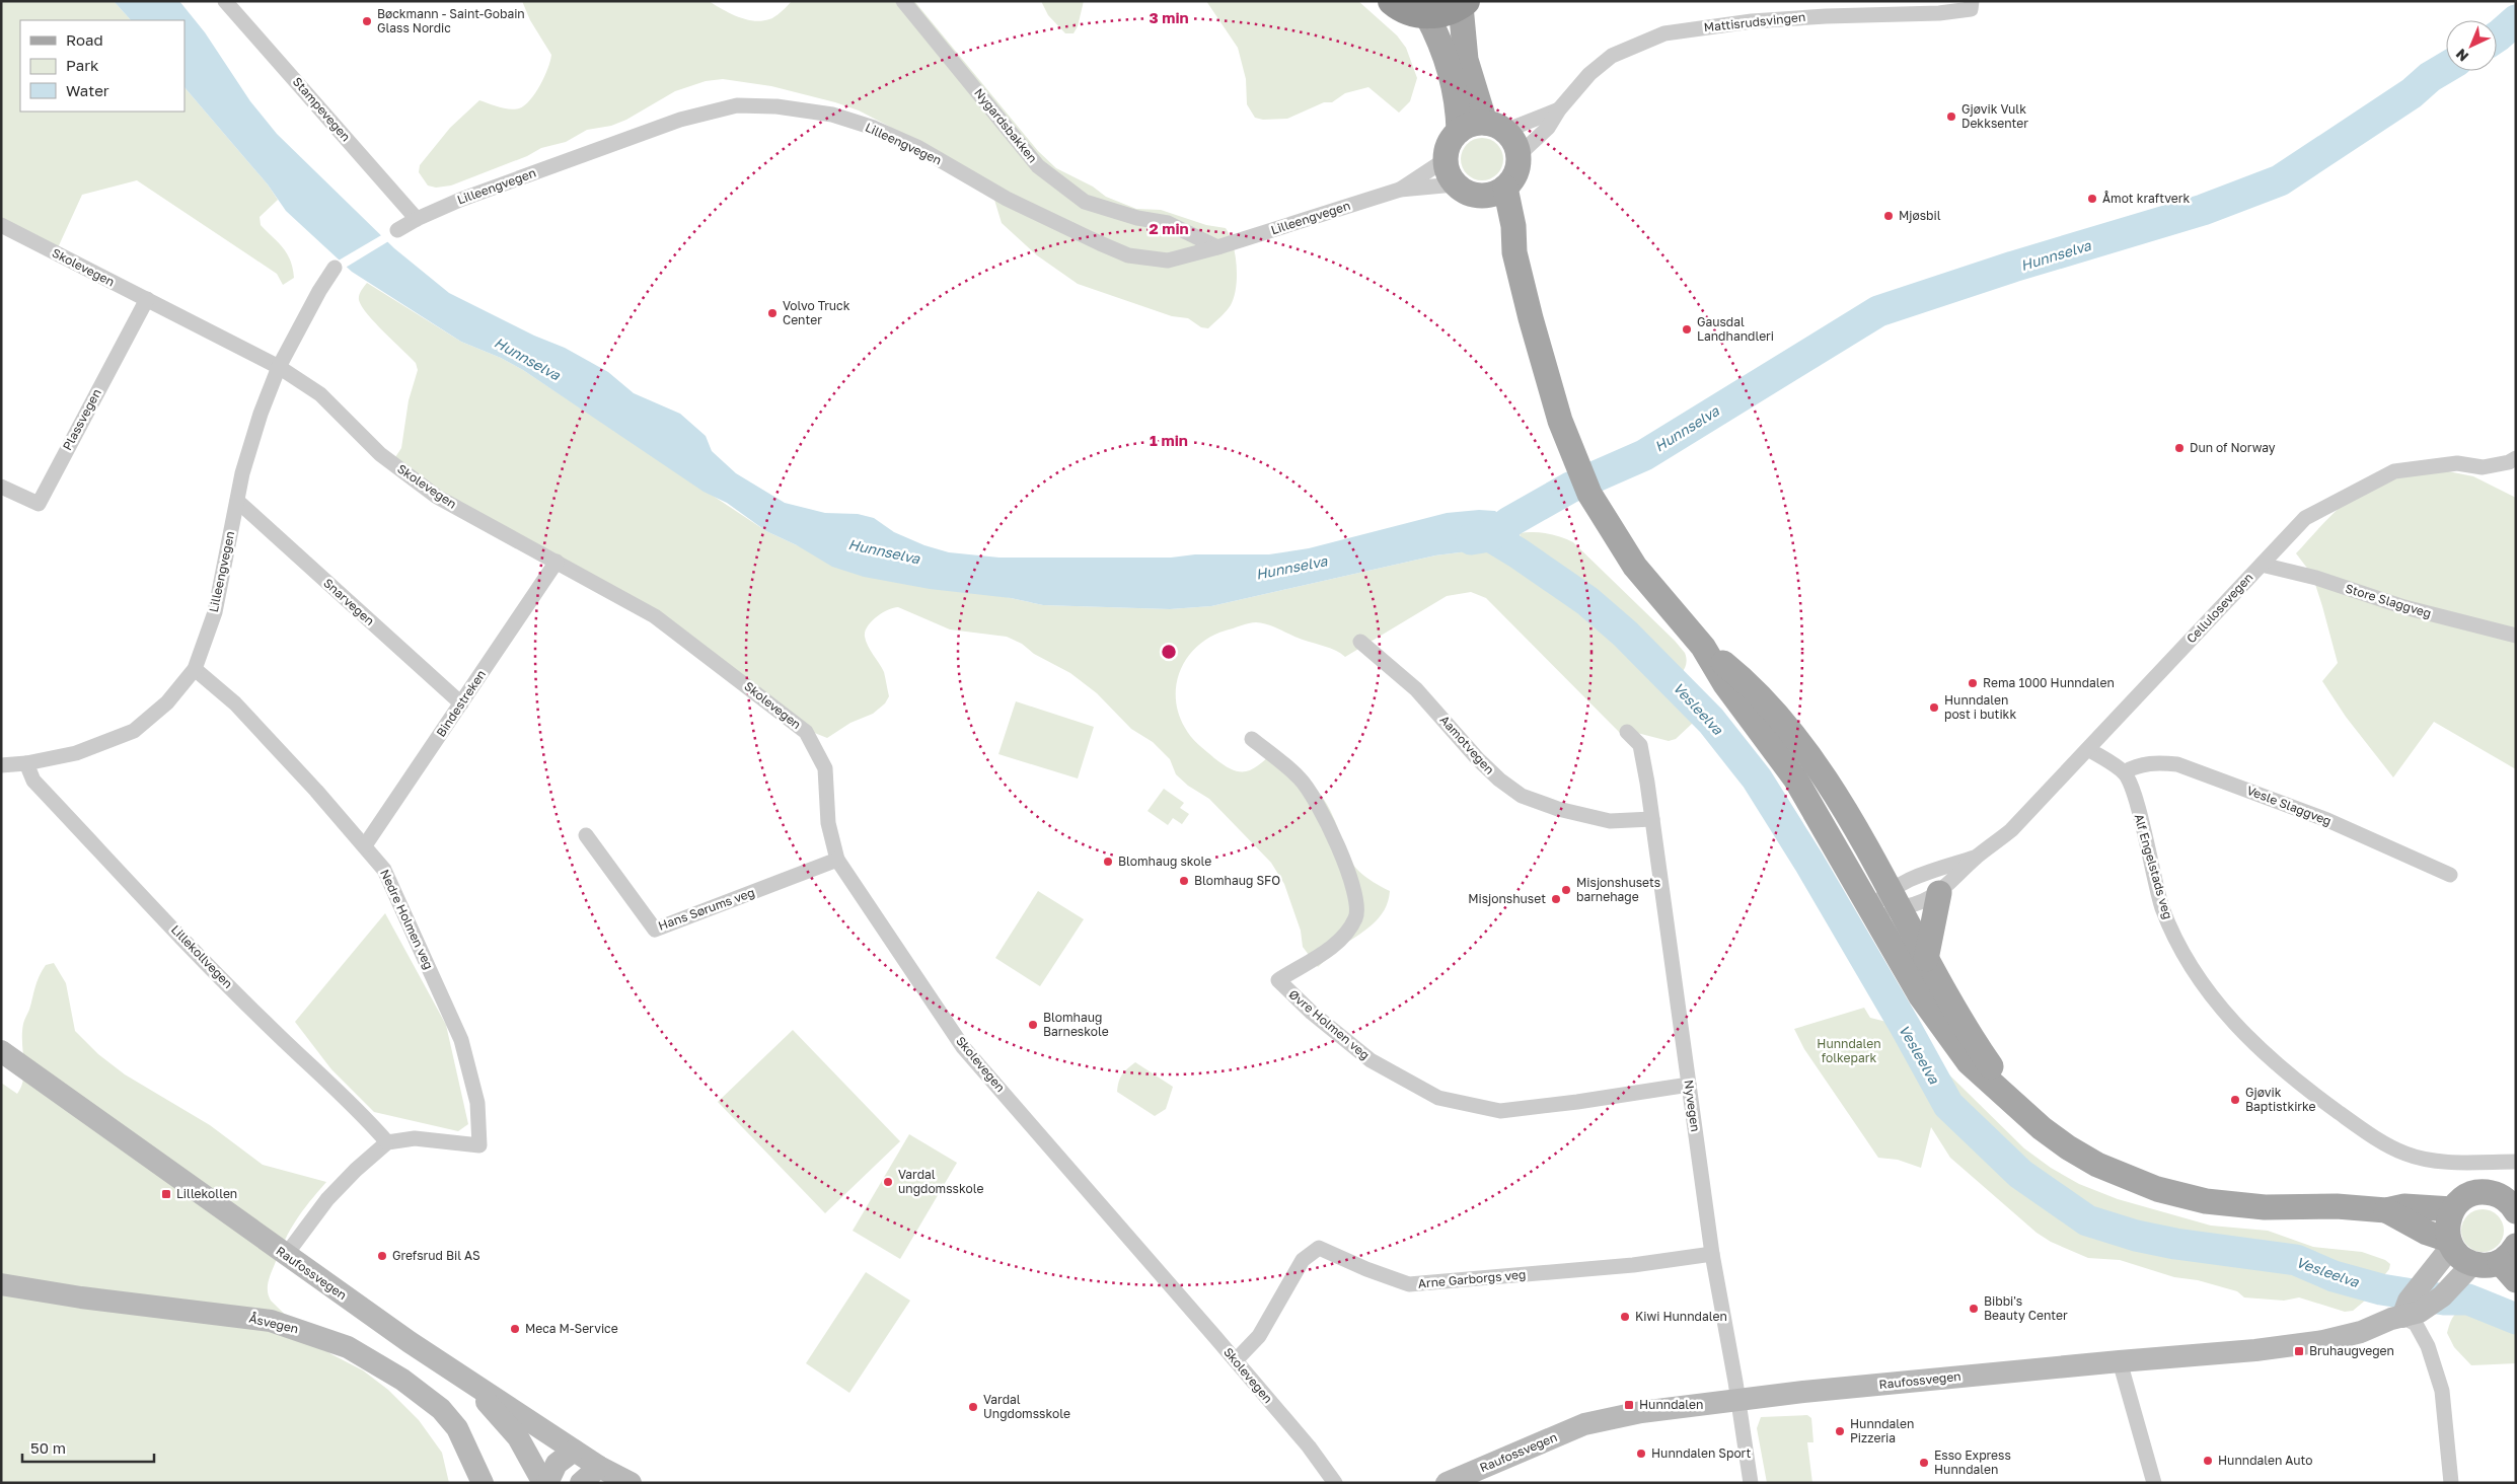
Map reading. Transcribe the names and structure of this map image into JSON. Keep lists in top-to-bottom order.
{
  "streets": {
    "main road": ["Raufossvegen", "Åsvegen"],
    "street": [
      "Mattisrudsvingen",
      "Stampevegen",
      "Nygardsbakken",
      "Lilleengvegen",
      "Skolevegen",
      "Plassvegen",
      "Store Slaggveg",
      "Snarvegen",
      "Cellulosevegen",
      "Bindestreken",
      "Aamotvegen",
      "Vesle Slaggveg",
      "Alf Engelstads veg",
      "Hans Sørums veg",
      "Nedre Holmen veg",
      "Lillekollvegen",
      "Øvre Holmen veg",
      "Nyvegen",
      "Arne Garborgs veg"
    ]
  },
  "crossings": [
    ["Mattisrudsvingen", "Lilleengvegen"],
    ["Stampevegen", "Lilleengvegen"],
    ["Nygardsbakken", "Lilleengvegen"],
    ["Lilleengvegen", "Skolevegen"],
    ["Lilleengvegen", "Snarvegen"],
    ["Lilleengvegen", "Nedre Holmen veg"],
    ["Lilleengvegen", "Lillekollvegen"],
    ["Skolevegen", "Plassvegen"],
    ["Skolevegen", "Bindestreken"],
    ["Skolevegen", "Hans Sørums veg"],
    ["Skolevegen", "Arne Garborgs veg"],
    ["Store Slaggveg", "Cellulosevegen"],
    ["Snarvegen", "Bindestreken"],
    ["Bindestreken", "Nedre Holmen veg"],
    ["Aamotvegen", "Nyvegen"],
    ["Vesle Slaggveg", "Alf Engelstads veg"],
    ["Nedre Holmen veg", "Lillekollvegen"],
    ["Øvre Holmen veg", "Nyvegen"],
    ["Nyvegen", "Raufossvegen"],
    ["Nyvegen", "Arne Garborgs veg"]
  ],
  "water": ["Hunnselva", "Vesleelva"],
  "parks": ["Hunndalen folkepark"],
  "places": {
    "other": [
      "Bøckmann - Saint-Gobain Glass Nordic",
      "Gjøvik Vulk Dekksenter",
      "Åmot kraftverk",
      "Mjøsbil",
      "Volvo Truck Center",
      "Gausdal Landhandleri",
      "Dun of Norway",
      "Rema 1000 Hunndalen",
      "Hunndalen post i butikk",
      "Blomhaug skole",
      "Blomhaug SFO",
      "Misjonshusets barnehage",
      "Misjonshuset",
      "Blomhaug Barneskole",
      "Gjøvik Baptistkirke",
      "Vardal ungdomsskole",
      "Grefsrud Bil AS",
      "Bibbi's Beauty Center",
      "Kiwi Hunndalen",
      "Meca M-Service",
      "Vardal Ungdomsskole",
      "Hunndalen Pizzeria",
      "Hunndalen Sport",
      "Hunndalen Auto",
      "Esso Express Hunndalen"
    ],
    "transit": ["Lillekollen", "Bruhaugvegen", "Hunndalen"]
  },
  "legend": ["Road", "Park", "Water"],
  "scale_bar": "50 m",
  "north": "bottom left",
  "rings": ["3 min", "2 min", "1 min"]
}
